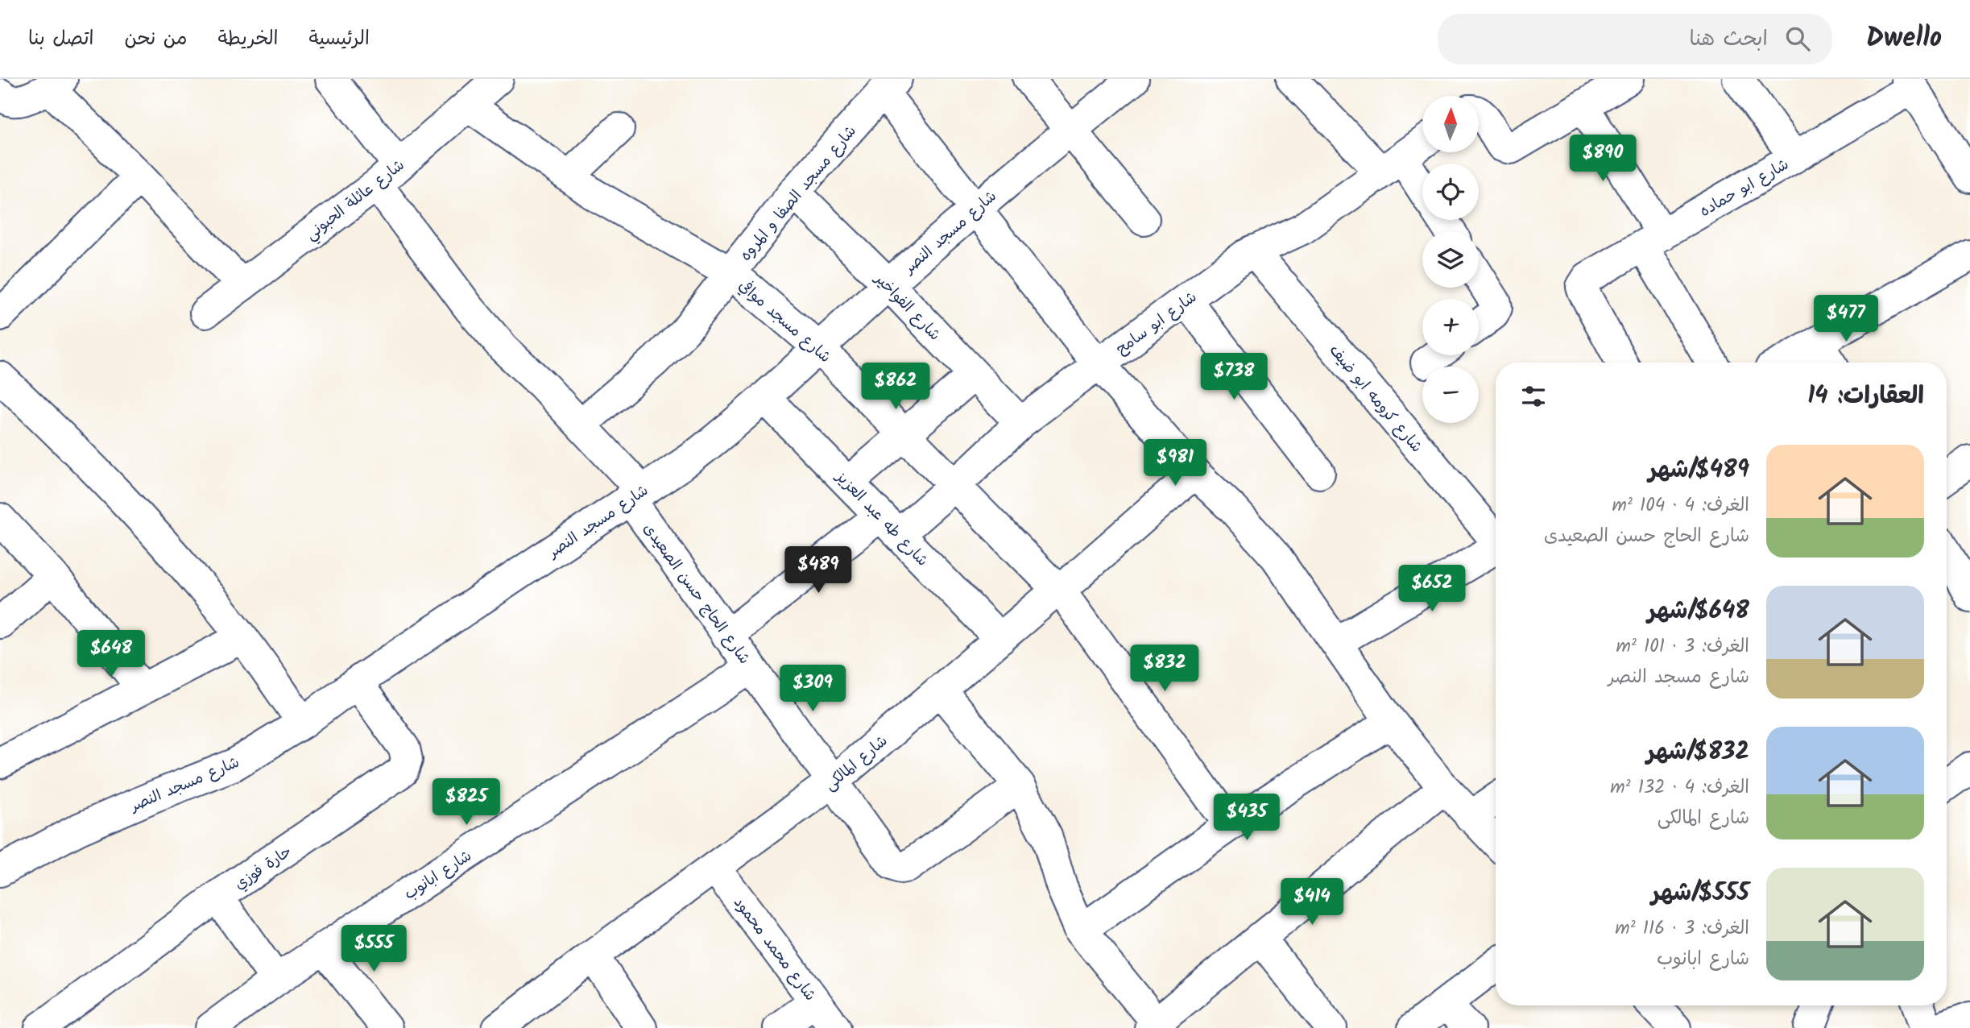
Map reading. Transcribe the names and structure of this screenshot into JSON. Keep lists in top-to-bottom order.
{
  "streets": {
    "street": [
      "شارع ابو حماده",
      "شارع مسجد الصفا و المروه",
      "شارع عائلة الحبوني",
      "شارع مسجد النصر",
      "شارع الفواخير",
      "شارع مسجد موافي",
      "شارع ابو سامح",
      "شارع كرومه ابو ضيف",
      "شارع طه عبد العزيز",
      "شارع الحاج حسن الصعيدى",
      "شارع المالكى",
      "حارة فوزي",
      "شارع ابانوب",
      "شارع محمد محمود"
    ]
  },
  "crossings": [
    ["شارع مسجد الصفا و المروه", "شارع الفواخير"],
    ["شارع مسجد الصفا و المروه", "شارع مسجد موافي"],
    ["شارع مسجد الصفا و المروه", "شارع الحاج حسن الصعيدى"],
    ["شارع عائلة الحبوني", "شارع مسجد موافي"],
    ["شارع عائلة الحبوني", "شارع الحاج حسن الصعيدى"],
    ["شارع مسجد النصر", "شارع الفواخير"],
    ["شارع مسجد النصر", "شارع مسجد موافي"],
    ["شارع مسجد النصر", "شارع طه عبد العزيز"],
    ["شارع مسجد النصر", "شارع الحاج حسن الصعيدى"],
    ["شارع مسجد النصر", "حارة فوزي"],
    ["شارع الفواخير", "شارع ابو سامح"],
    ["شارع مسجد موافي", "شارع ابو سامح"],
    ["شارع مسجد موافي", "شارع المالكى"],
    ["شارع ابو سامح", "شارع كرومه ابو ضيف"],
    ["شارع ابو سامح", "شارع طه عبد العزيز"],
    ["شارع ابو سامح", "شارع الحاج حسن الصعيدى"],
    ["شارع طه عبد العزيز", "شارع المالكى"],
    ["شارع الحاج حسن الصعيدى", "شارع المالكى"],
    ["شارع الحاج حسن الصعيدى", "شارع ابانوب"],
    ["شارع المالكى", "شارع محمد محمود"]
  ],
  "north": "top",
  "page": {
    "header": "Dwello",
    "search": "ابحث هنا",
    "nav": [
      "الرئيسية",
      "الخريطة",
      "من نحن",
      "اتصل بنا"
    ],
    "map_buttons": ["+", "−"],
    "price": [
      "$890",
      "$477",
      "$738",
      "$862",
      "$981",
      "$489",
      "$652",
      "$648",
      "$832",
      "$309",
      "$825",
      "$435",
      "$414",
      "$555"
    ],
    "heading": "العقارات: 14",
    "list": [
      {
        "name": "$489/شهر",
        "note": "الغرف: 4 · 104 m² · شارع الحاج حسن الصعيدى"
      },
      {
        "name": "$648/شهر",
        "note": "الغرف: 3 · 101 m² · شارع مسجد النصر"
      },
      {
        "name": "$832/شهر",
        "note": "الغرف: 4 · 132 m² · شارع المالكى"
      },
      {
        "name": "$555/شهر",
        "note": "الغرف: 3 · 116 m² · شارع ابانوب"
      }
    ]
  }
}
